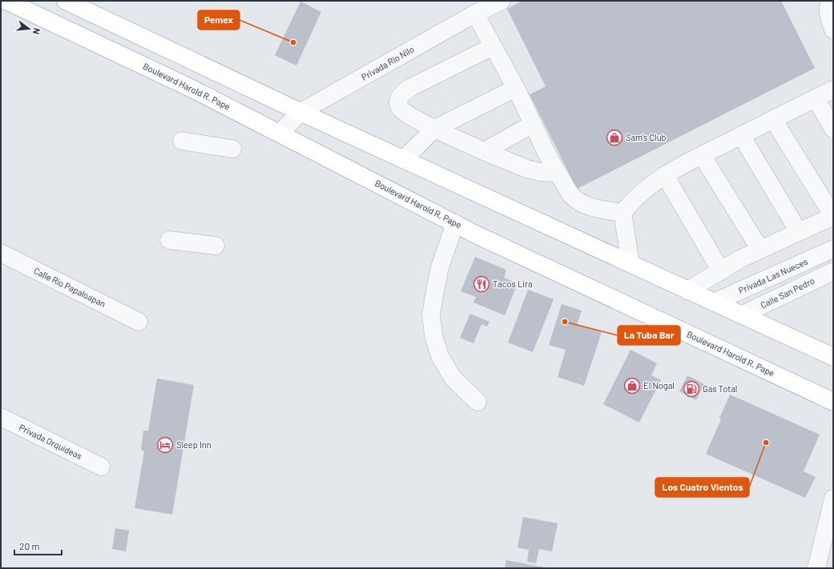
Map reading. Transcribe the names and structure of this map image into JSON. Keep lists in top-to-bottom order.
{
  "streets": {
    "highway": ["Boulevard Harold R. Pape"],
    "street": [
      "Privada Río Nilo",
      "Privada Las Nueces",
      "Calle Río Papaloapan",
      "Calle San Pedro",
      "Privada Orquídeas"
    ]
  },
  "crossings": [
    ["Privada Río Nilo", "Boulevard Harold R. Pape"]
  ],
  "places": {
    "other": ["Pemex", "La Tuba Bar", "Los Cuatro Vientos"],
    "shop": ["Sam's Club", "El Nogal"],
    "restaurant": ["Tacos Lira"],
    "fuel station": ["Gas Total"],
    "hotel": ["Sleep Inn"]
  },
  "scale_bar": "20 m",
  "north": "right"
}
